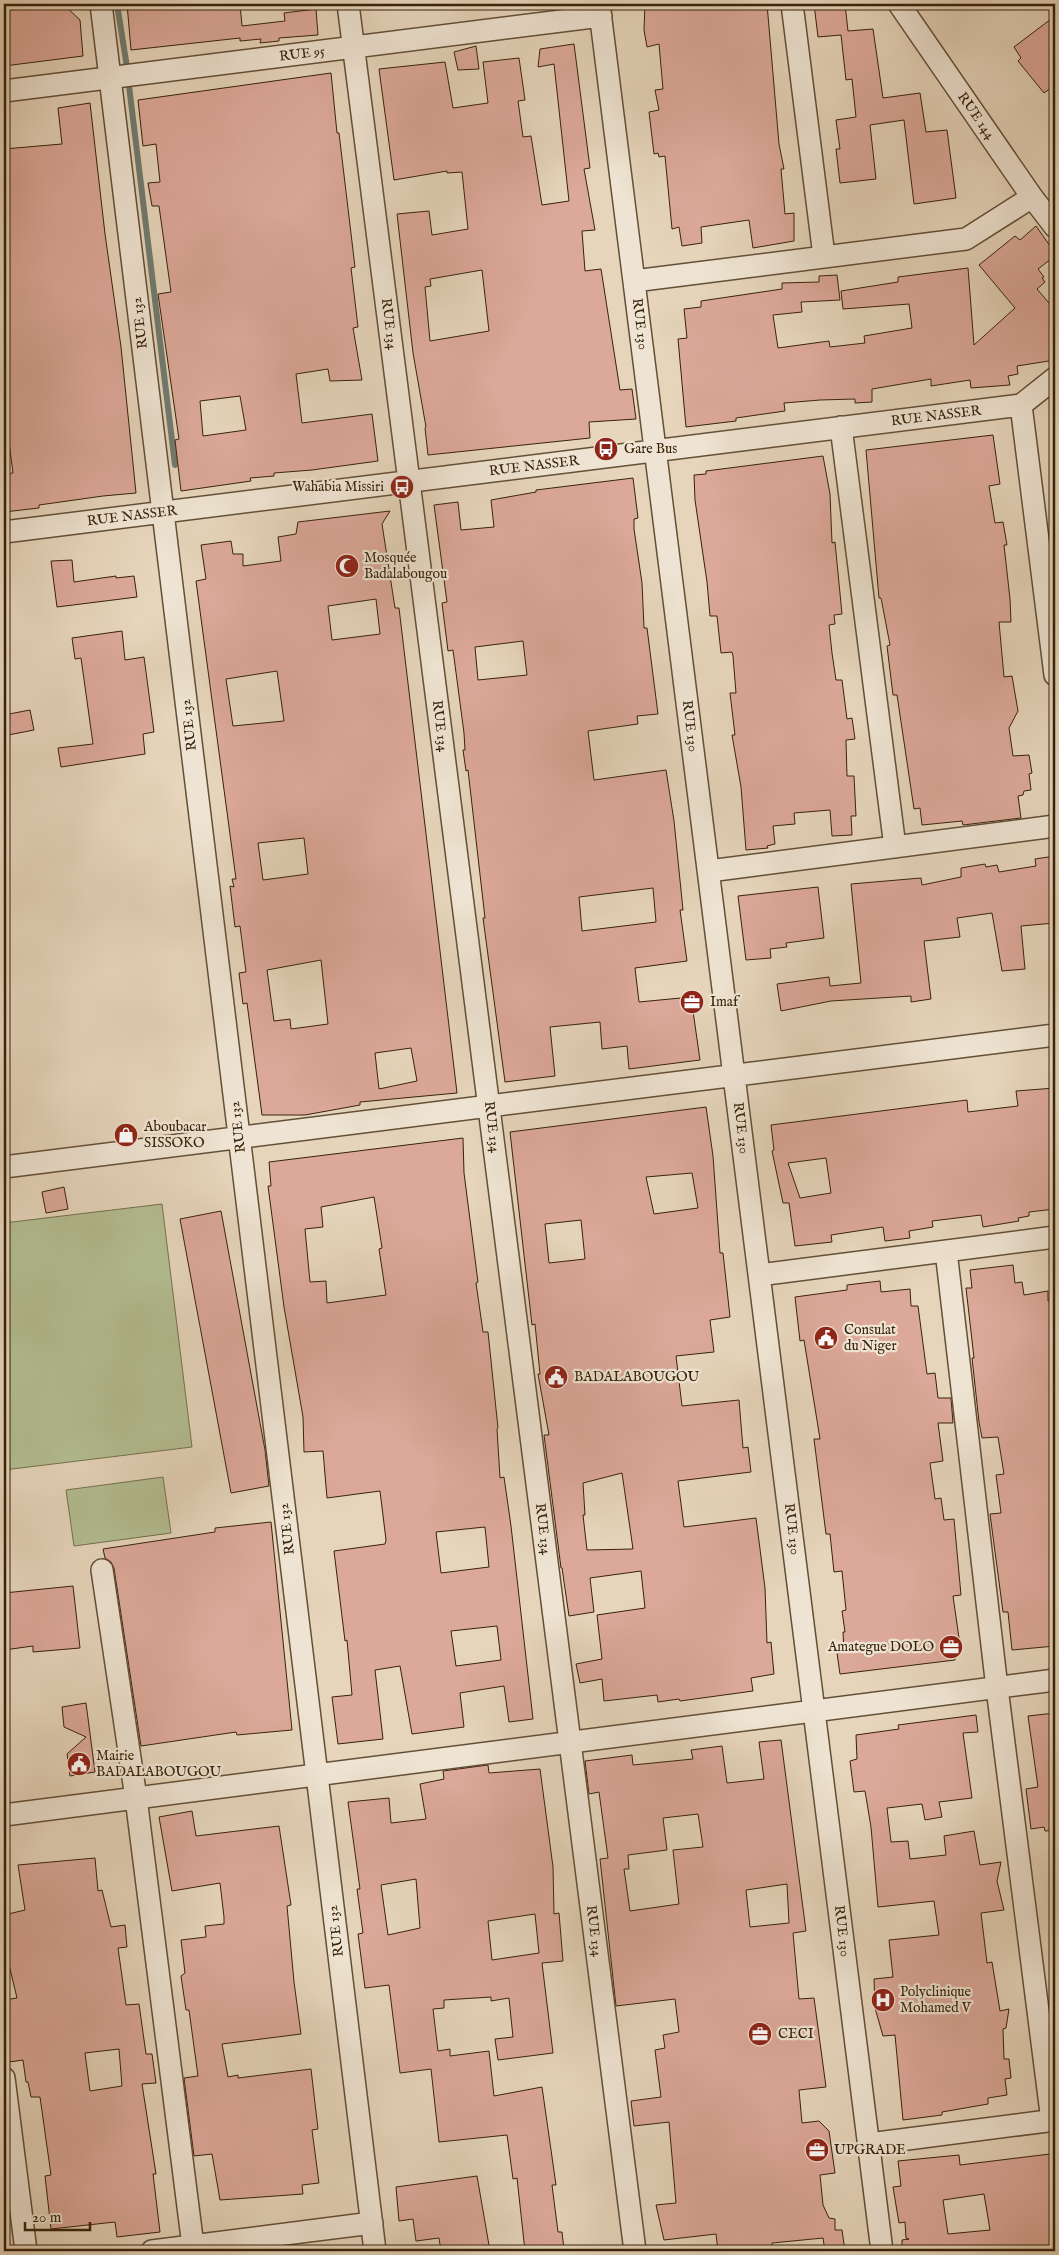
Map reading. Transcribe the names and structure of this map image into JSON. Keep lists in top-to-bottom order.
{
  "streets": {
    "street": [
      "RUE 95",
      "RUE 144",
      "RUE 132",
      "RUE 134",
      "RUE 130",
      "RUE NASSER"
    ]
  },
  "crossings": [
    ["RUE 95", "RUE 132"],
    ["RUE 95", "RUE 134"],
    ["RUE 95", "RUE 130"],
    ["RUE 132", "RUE NASSER"],
    ["RUE 134", "RUE NASSER"],
    ["RUE 130", "RUE NASSER"]
  ],
  "places": {
    "bus stop": ["Gare Bus", "Wahabia Missiri"],
    "mosque": ["Mosquée Badalabougou"],
    "office": [
      "Imaf",
      "Amategue DOLO",
      "CECI",
      "UPGRADE"
    ],
    "shop": ["Aboubacar SISSOKO"],
    "public building": ["Consulat du Niger", "BADALABOUGOU", "Mairie BADALABOUGOU"],
    "hospital": ["Polyclinique Mohamed V"]
  },
  "scale_bar": "20 m"
}
